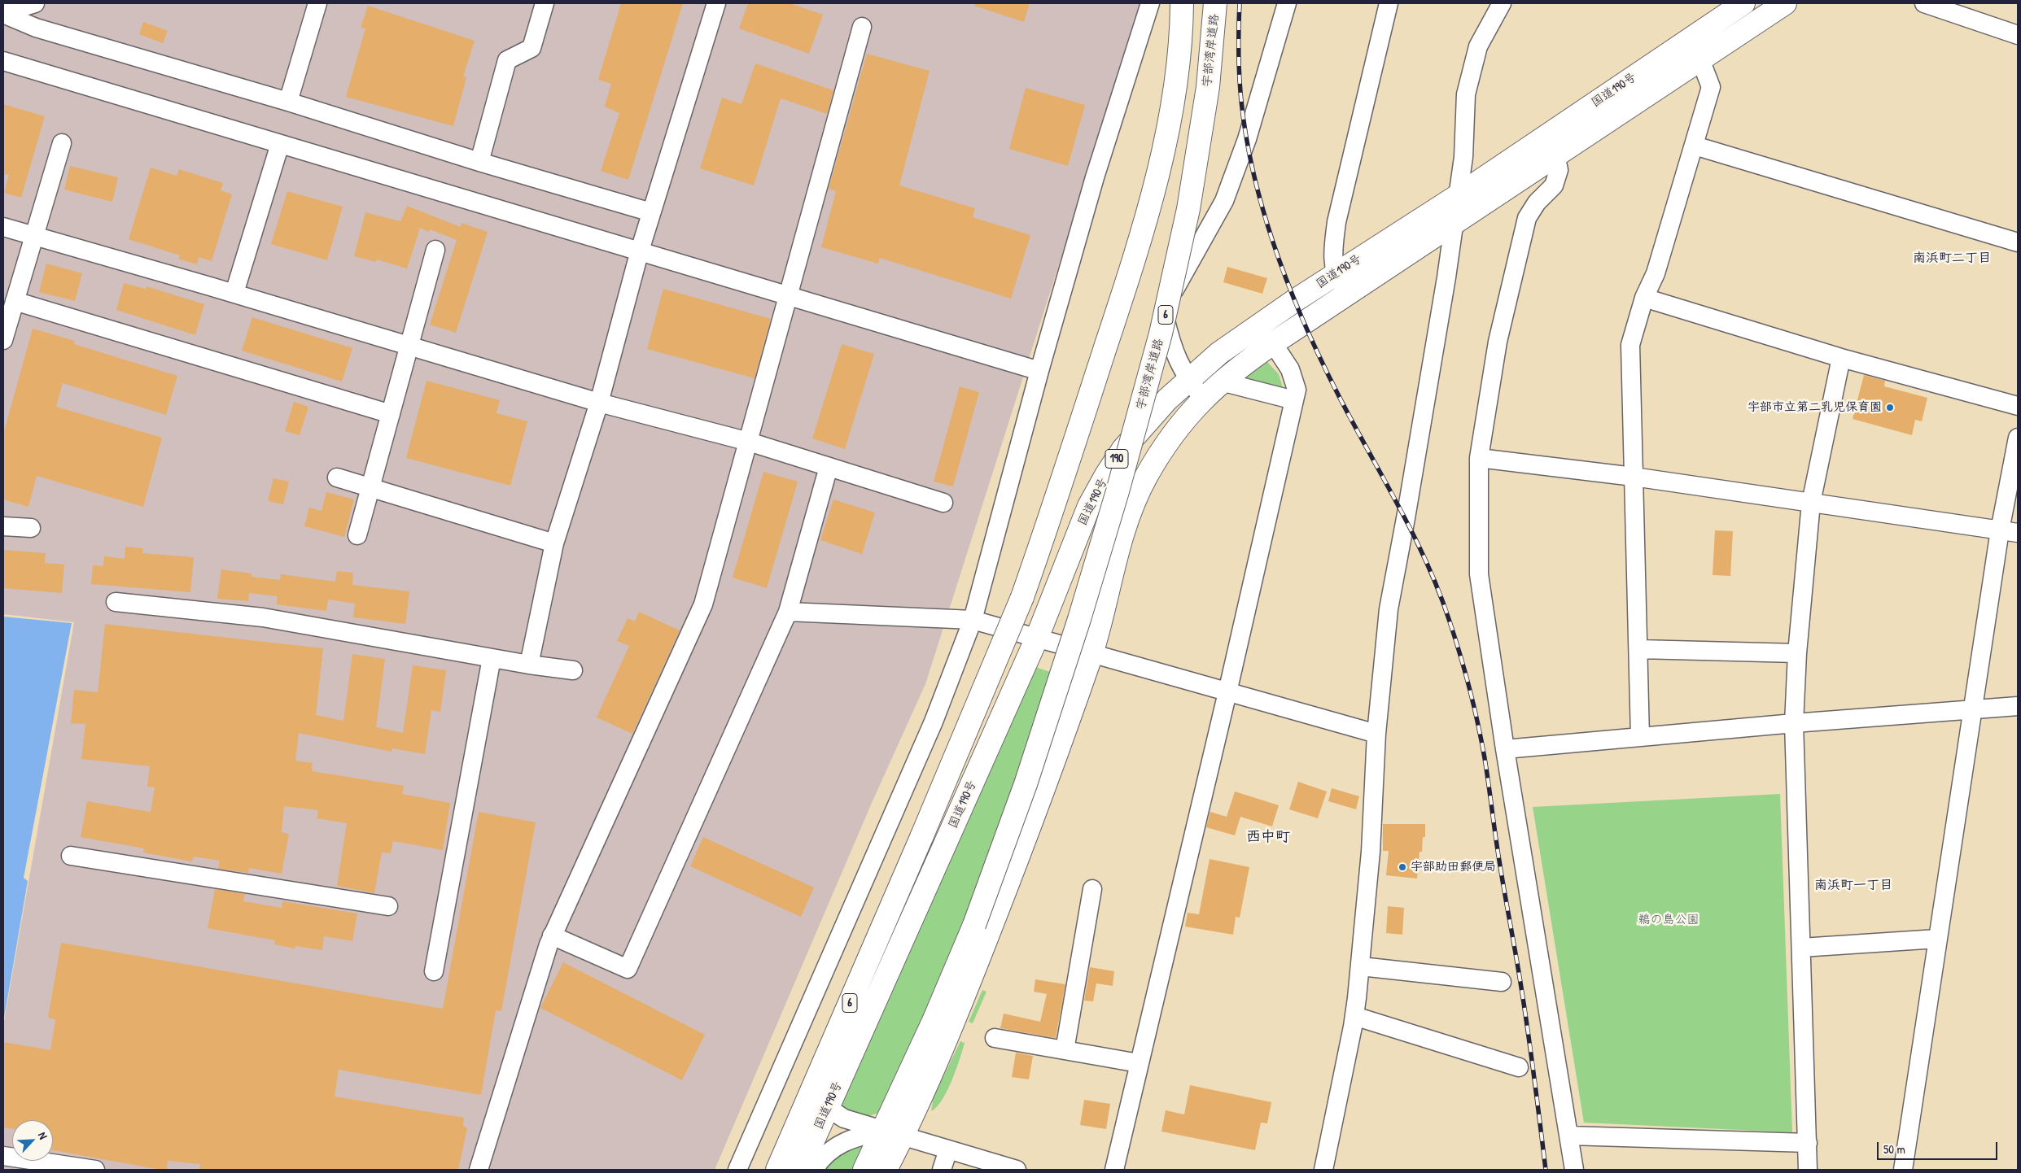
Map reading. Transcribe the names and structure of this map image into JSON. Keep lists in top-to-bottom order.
{
  "streets": {
    "highway": [
      "宇部湾岸道路",
      "国道190号",
      "6",
      "190"
    ]
  },
  "crossings": [
    ["宇部湾岸道路", "国道190号"],
    ["宇部湾岸道路", "6"],
    ["国道190号", "6"]
  ],
  "districts": ["南浜町二丁目", "西中町", "南浜町一丁目"],
  "parks": ["鵜の島公園"],
  "places": ["宇部市立第二乳児保育園", "宇部助田郵便局"],
  "scale_bar": "50 m",
  "north": "top right"
}
